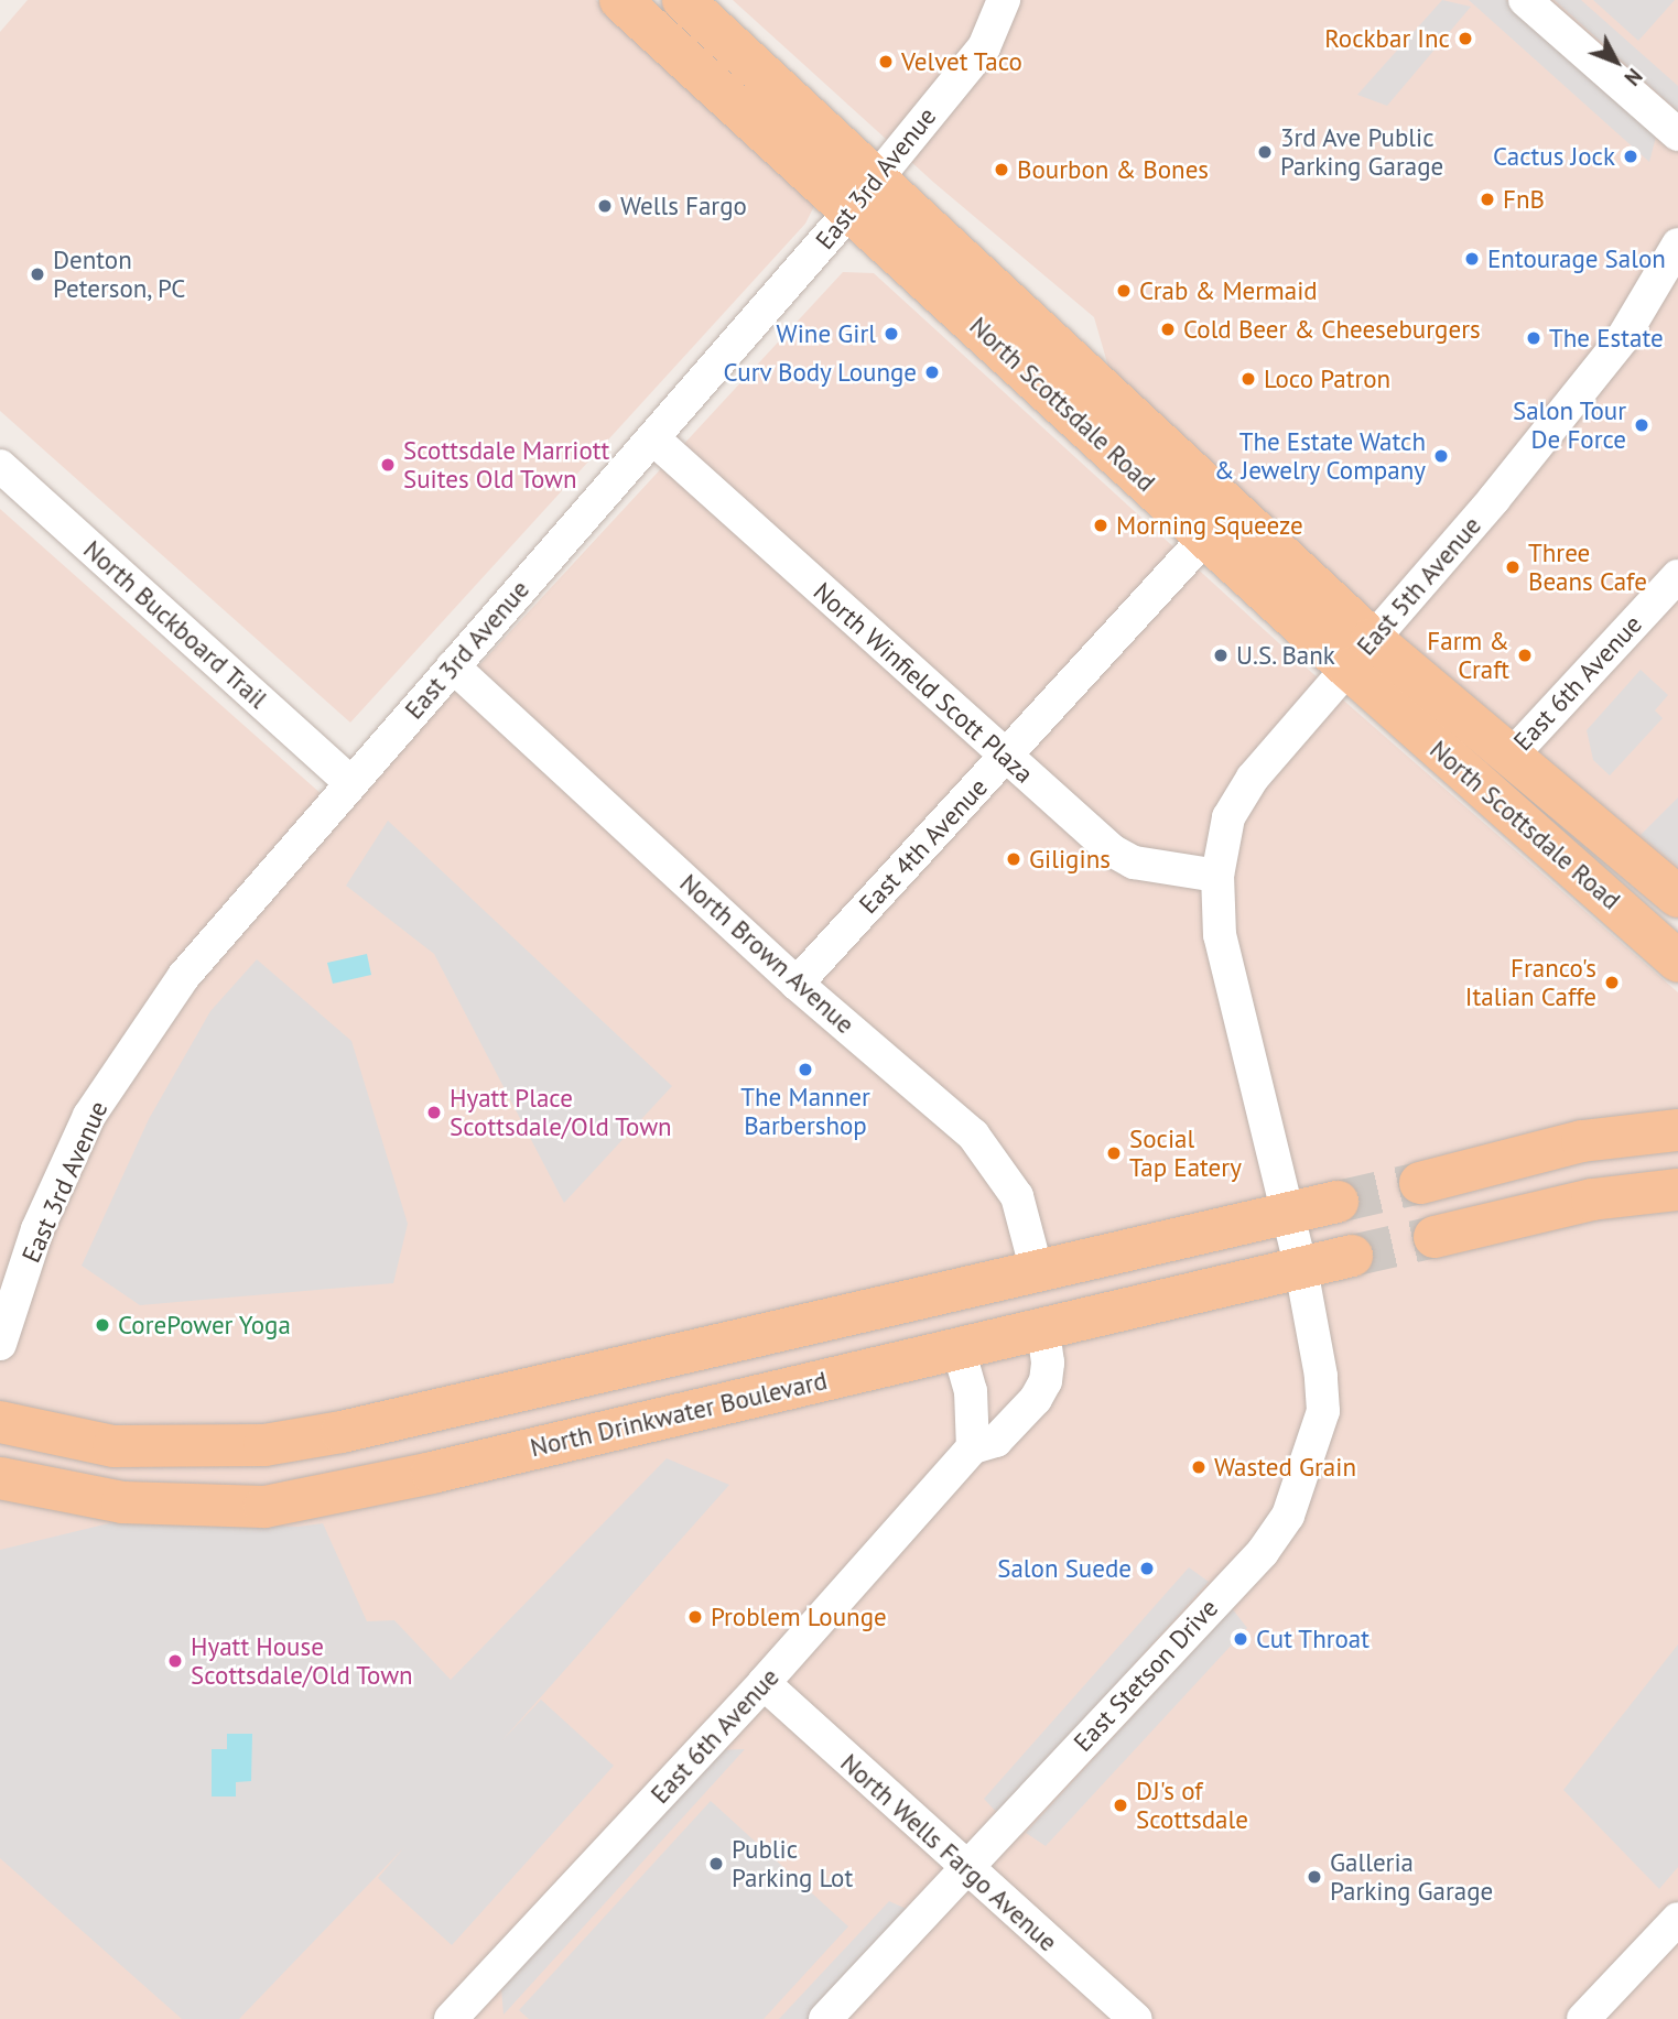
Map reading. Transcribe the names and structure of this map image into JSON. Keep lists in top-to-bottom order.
{
  "streets": {
    "main road": ["North Scottsdale Road", "North Drinkwater Boulevard"],
    "street": [
      "East 3rd Avenue",
      "East 5th Avenue",
      "North Buckboard Trail",
      "North Winfield Scott Plaza",
      "East 6th Avenue",
      "East 4th Avenue",
      "North Brown Avenue",
      "East Stetson Drive",
      "North Wells Fargo Avenue"
    ]
  },
  "crossings": [
    ["East 3rd Avenue", "North Scottsdale Road"],
    ["East 3rd Avenue", "North Buckboard Trail"],
    ["East 3rd Avenue", "North Winfield Scott Plaza"],
    ["East 3rd Avenue", "North Brown Avenue"],
    ["North Scottsdale Road", "East 5th Avenue"],
    ["North Scottsdale Road", "East 6th Avenue"],
    ["North Scottsdale Road", "East 4th Avenue"],
    ["East 5th Avenue", "North Winfield Scott Plaza"],
    ["North Winfield Scott Plaza", "East 4th Avenue"],
    ["East 6th Avenue", "North Drinkwater Boulevard"],
    ["East 6th Avenue", "North Wells Fargo Avenue"],
    ["East 4th Avenue", "North Brown Avenue"],
    ["North Drinkwater Boulevard", "East Stetson Drive"],
    ["East Stetson Drive", "North Wells Fargo Avenue"]
  ],
  "places": [
    "Rockbar Inc",
    "Velvet Taco",
    "3rd Ave Public Parking Garage",
    "Cactus Jock",
    "Bourbon & Bones",
    "FnB",
    "Wells Fargo",
    "Entourage Salon",
    "Denton Peterson, PC",
    "Crab & Mermaid",
    "Cold Beer & Cheeseburgers",
    "Wine Girl",
    "The Estate",
    "Curv Body Lounge",
    "Loco Patron",
    "Salon Tour De Force",
    "The Estate Watch & Jewelry Company",
    "Scottsdale Marriott Suites Old Town",
    "Morning Squeeze",
    "Three Beans Cafe",
    "U.S. Bank",
    "Farm & Craft",
    "Giligins",
    "Franco's Italian Caffe",
    "The Manner Barbershop",
    "Hyatt Place Scottsdale/Old Town",
    "Social Tap Eatery",
    "CorePower Yoga",
    "Wasted Grain",
    "Salon Suede",
    "Problem Lounge",
    "Cut Throat",
    "Hyatt House Scottsdale/Old Town",
    "DJ's of Scottsdale",
    "Public Parking Lot",
    "Galleria Parking Garage"
  ],
  "north": "bottom right"
}
